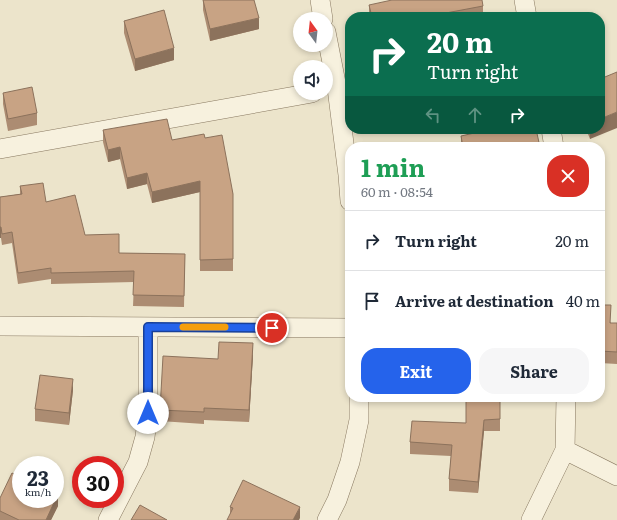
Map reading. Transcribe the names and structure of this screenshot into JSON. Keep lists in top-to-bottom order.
{
  "north": "top",
  "page": {
    "turn": ["20 m", "Turn right"],
    "heading": ["1 min", "60 m · 08:54"],
    "list": [
      {
        "name": "Turn right",
        "value": "20 m"
      },
      {
        "name": "Arrive at destination",
        "value": "40 m"
      }
    ],
    "buttons": ["Exit", "Share"],
    "speed": "23 km/h",
    "limit": "30"
  }
}
